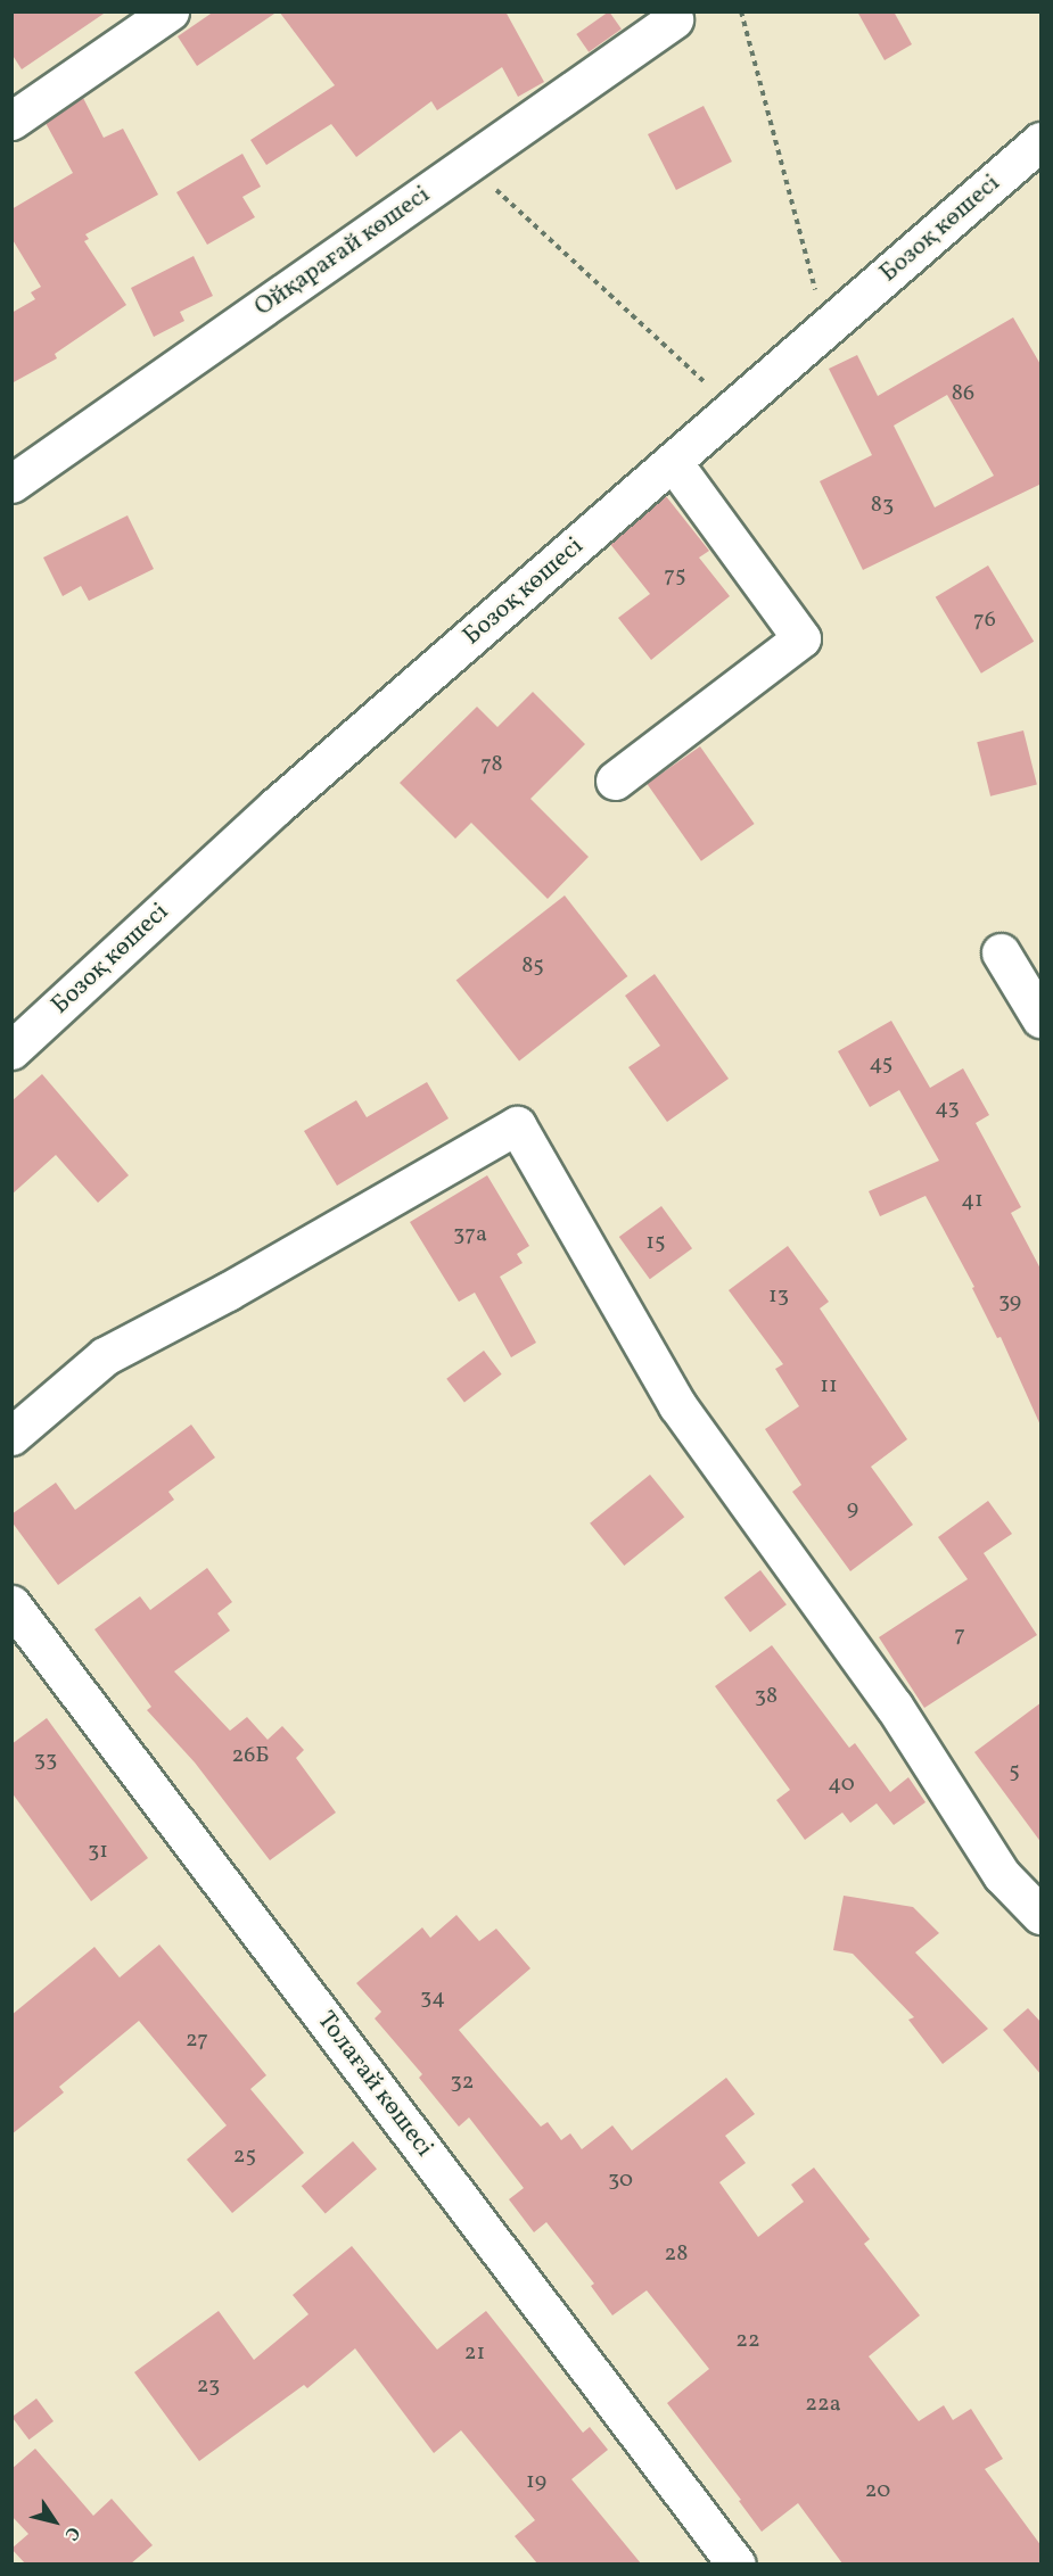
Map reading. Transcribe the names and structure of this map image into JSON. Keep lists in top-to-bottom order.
{
  "streets": {
    "street": ["Бозоқ көшесі", "Ойқарағай көшесі", "Толағай көшесі"]
  },
  "house_numbers": [
    "86",
    "83",
    "75",
    "76",
    "78",
    "85",
    "45",
    "43",
    "41",
    "37а",
    "15",
    "13",
    "39",
    "11",
    "9",
    "7",
    "38",
    "26Б",
    "33",
    "5",
    "40",
    "31",
    "34",
    "27",
    "32",
    "25",
    "30",
    "28",
    "22",
    "21",
    "23",
    "22а",
    "19",
    "20"
  ],
  "north": "bottom right"
}
